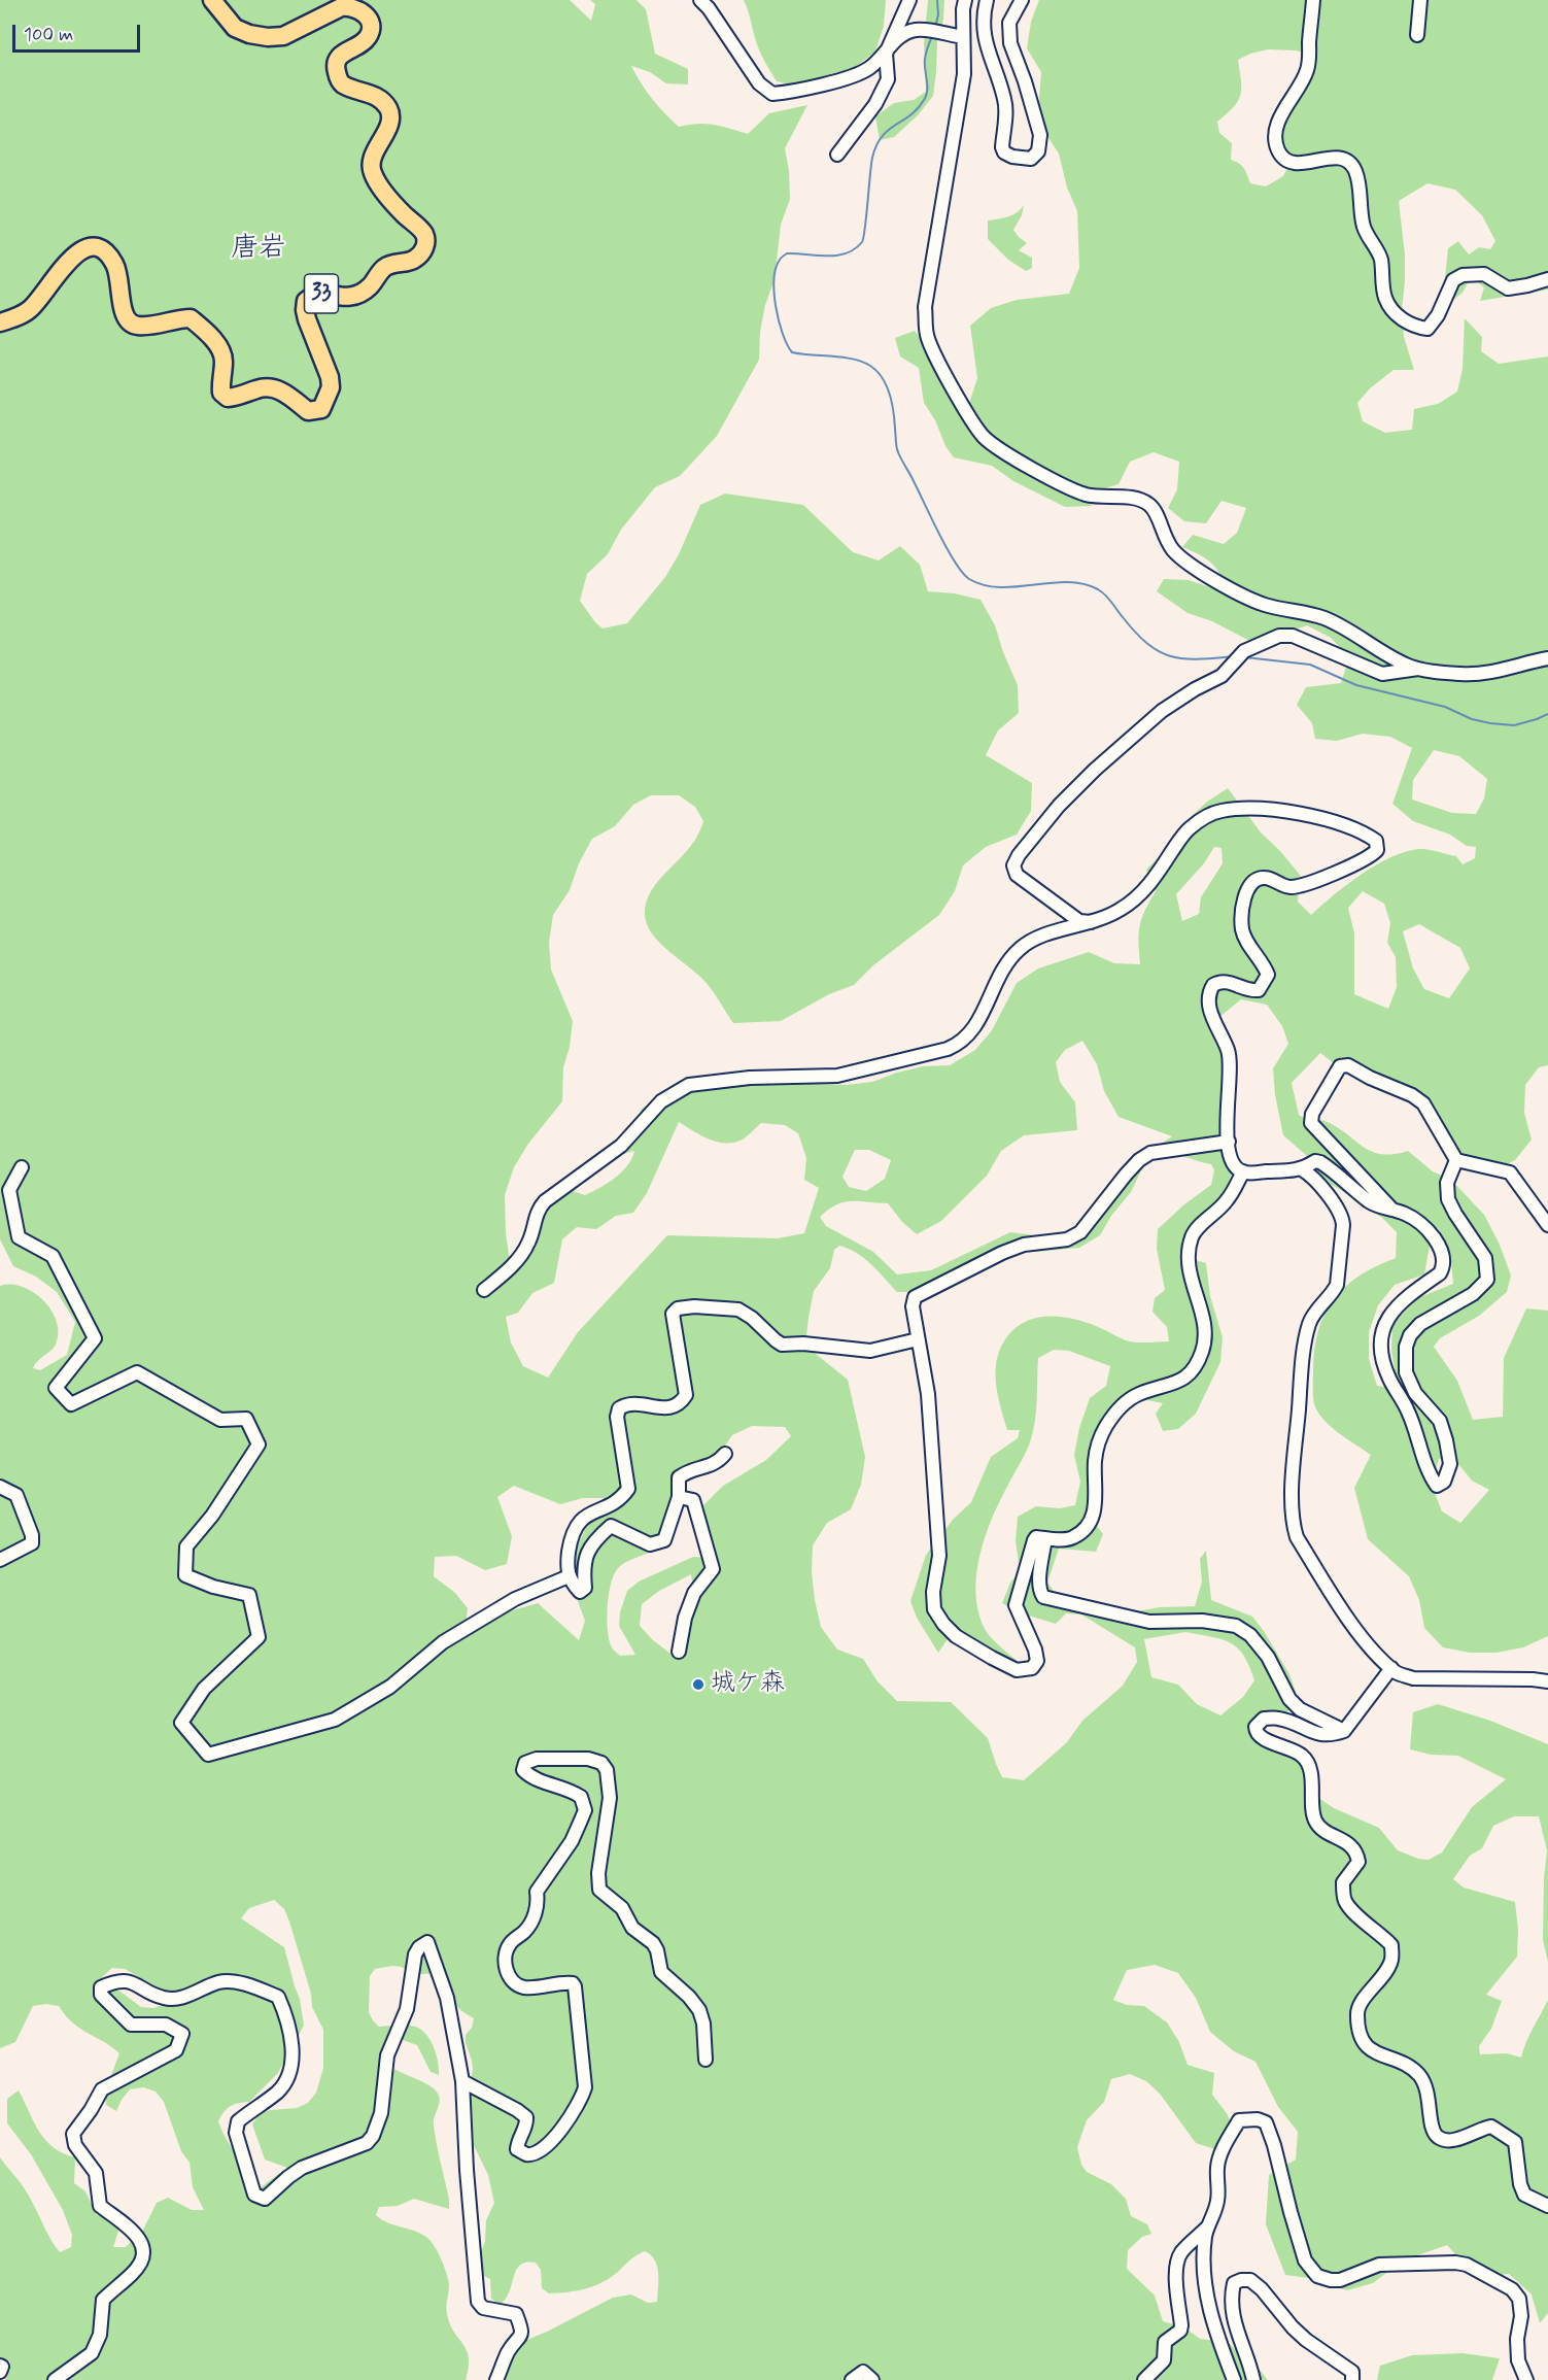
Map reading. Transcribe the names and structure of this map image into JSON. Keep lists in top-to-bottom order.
{
  "streets": {
    "main road": ["33"]
  },
  "districts": ["唐岩"],
  "places": ["城ケ森"],
  "scale_bar": "100 m"
}
